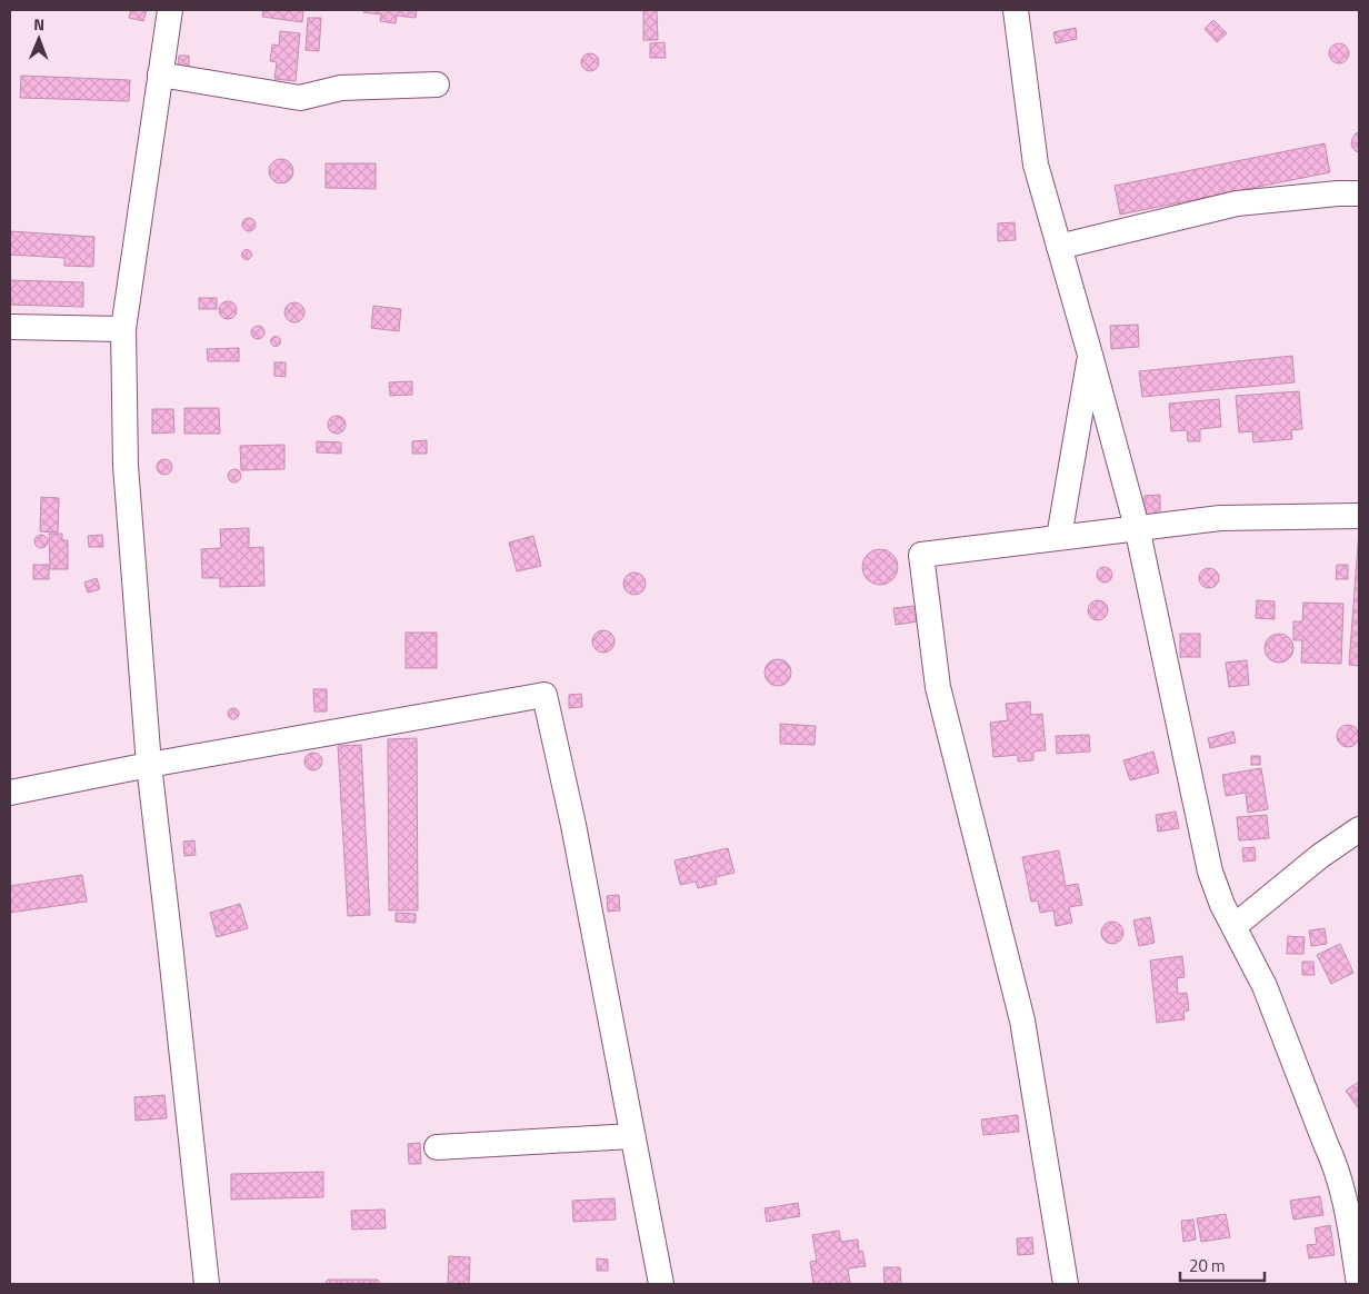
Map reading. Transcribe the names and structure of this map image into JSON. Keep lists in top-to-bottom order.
{
  "scale_bar": "20 m",
  "north": "top"
}
